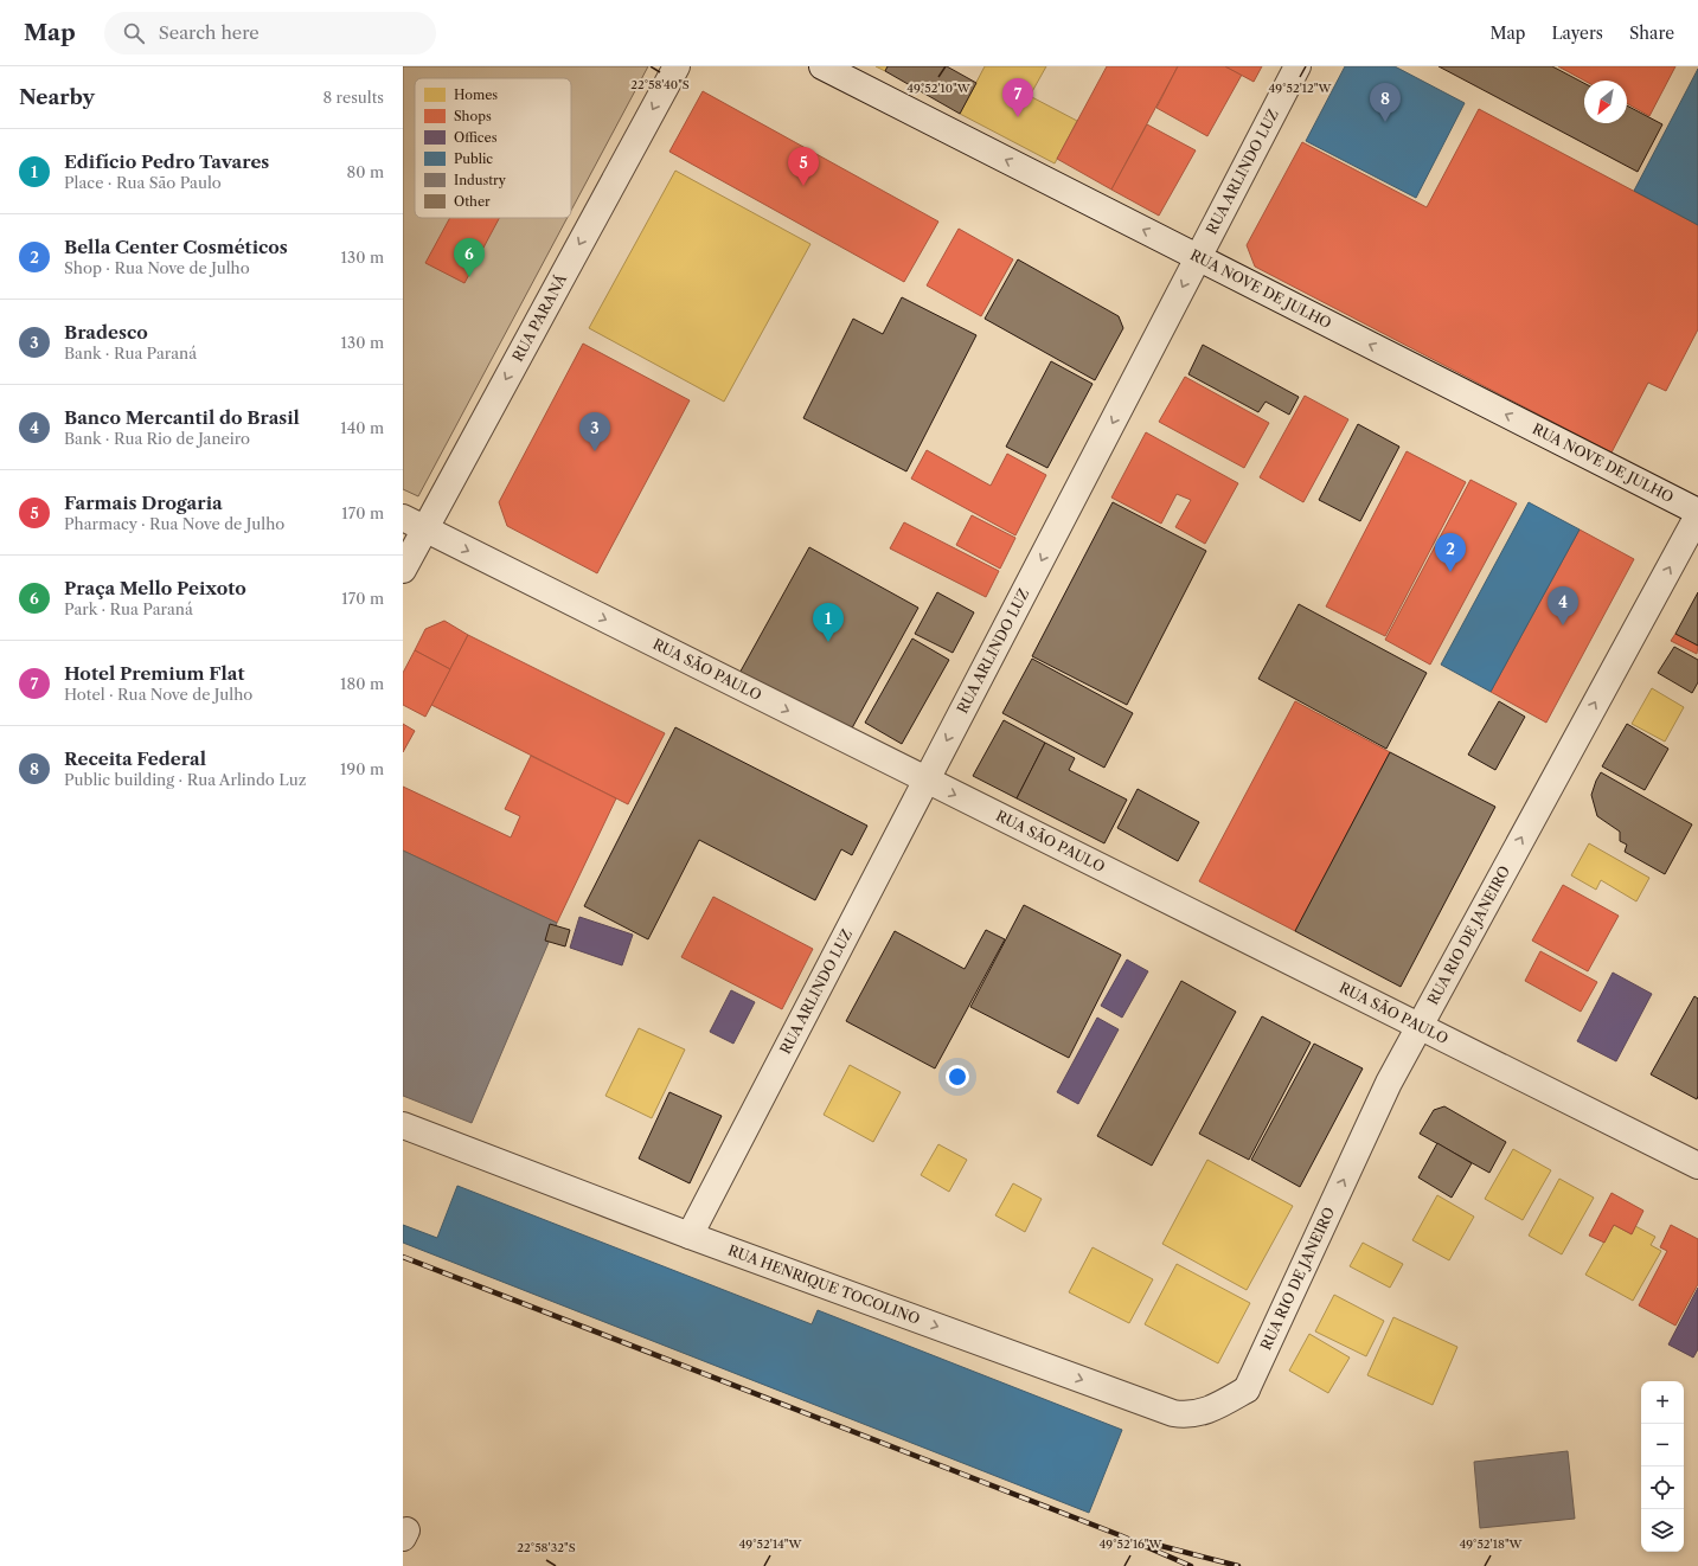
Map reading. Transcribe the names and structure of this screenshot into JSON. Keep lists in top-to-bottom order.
{
  "streets": {
    "street": [
      "RUA ARLINDO LUZ",
      "RUA NOVE DE JULHO",
      "RUA PARANÁ",
      "RUA SÃO PAULO",
      "RUA RIO DE JANEIRO",
      "RUA HENRIQUE TOCOLINO"
    ]
  },
  "crossings": [
    ["RUA ARLINDO LUZ", "RUA NOVE DE JULHO"],
    ["RUA ARLINDO LUZ", "RUA SÃO PAULO"],
    ["RUA ARLINDO LUZ", "RUA HENRIQUE TOCOLINO"],
    ["RUA NOVE DE JULHO", "RUA RIO DE JANEIRO"],
    ["RUA PARANÁ", "RUA SÃO PAULO"],
    ["RUA SÃO PAULO", "RUA RIO DE JANEIRO"],
    ["RUA RIO DE JANEIRO", "RUA HENRIQUE TOCOLINO"]
  ],
  "one_way": [
    "RUA ARLINDO LUZ",
    "RUA NOVE DE JULHO",
    "RUA PARANÁ",
    "RUA SÃO PAULO",
    "RUA RIO DE JANEIRO",
    "RUA HENRIQUE TOCOLINO"
  ],
  "legend": [
    "Homes",
    "Shops",
    "Offices",
    "Public",
    "Industry",
    "Other"
  ],
  "north": "bottom left",
  "page": {
    "header": "Map",
    "search": "Search here",
    "nav": ["Map", "Layers", "Share"],
    "heading": ["Nearby", "8 results"],
    "pins": [
      "7",
      "8",
      "5",
      "6",
      "3",
      "2",
      "4",
      "1"
    ],
    "list": [
      {
        "mark": "1",
        "name": "Edifício Pedro Tavares",
        "note": "Place · Rua São Paulo",
        "value": "80 m"
      },
      {
        "mark": "2",
        "name": "Bella Center Cosméticos",
        "note": "Shop · Rua Nove de Julho",
        "value": "130 m"
      },
      {
        "mark": "3",
        "name": "Bradesco",
        "note": "Bank · Rua Paraná",
        "value": "130 m"
      },
      {
        "mark": "4",
        "name": "Banco Mercantil do Brasil",
        "note": "Bank · Rua Rio de Janeiro",
        "value": "140 m"
      },
      {
        "mark": "5",
        "name": "Farmais Drogaria",
        "note": "Pharmacy · Rua Nove de Julho",
        "value": "170 m"
      },
      {
        "mark": "6",
        "name": "Praça Mello Peixoto",
        "note": "Park · Rua Paraná",
        "value": "170 m"
      },
      {
        "mark": "7",
        "name": "Hotel Premium Flat",
        "note": "Hotel · Rua Nove de Julho",
        "value": "180 m"
      },
      {
        "mark": "8",
        "name": "Receita Federal",
        "note": "Public building · Rua Arlindo Luz",
        "value": "190 m"
      }
    ],
    "map_buttons": ["+", "−"]
  },
  "coordinates": [
    "22°58'40\"S",
    "49°52'12\"W",
    "49°52'10\"W",
    "49°52'14\"W",
    "49°52'16\"W",
    "49°52'18\"W",
    "22°58'32\"S"
  ]
}
